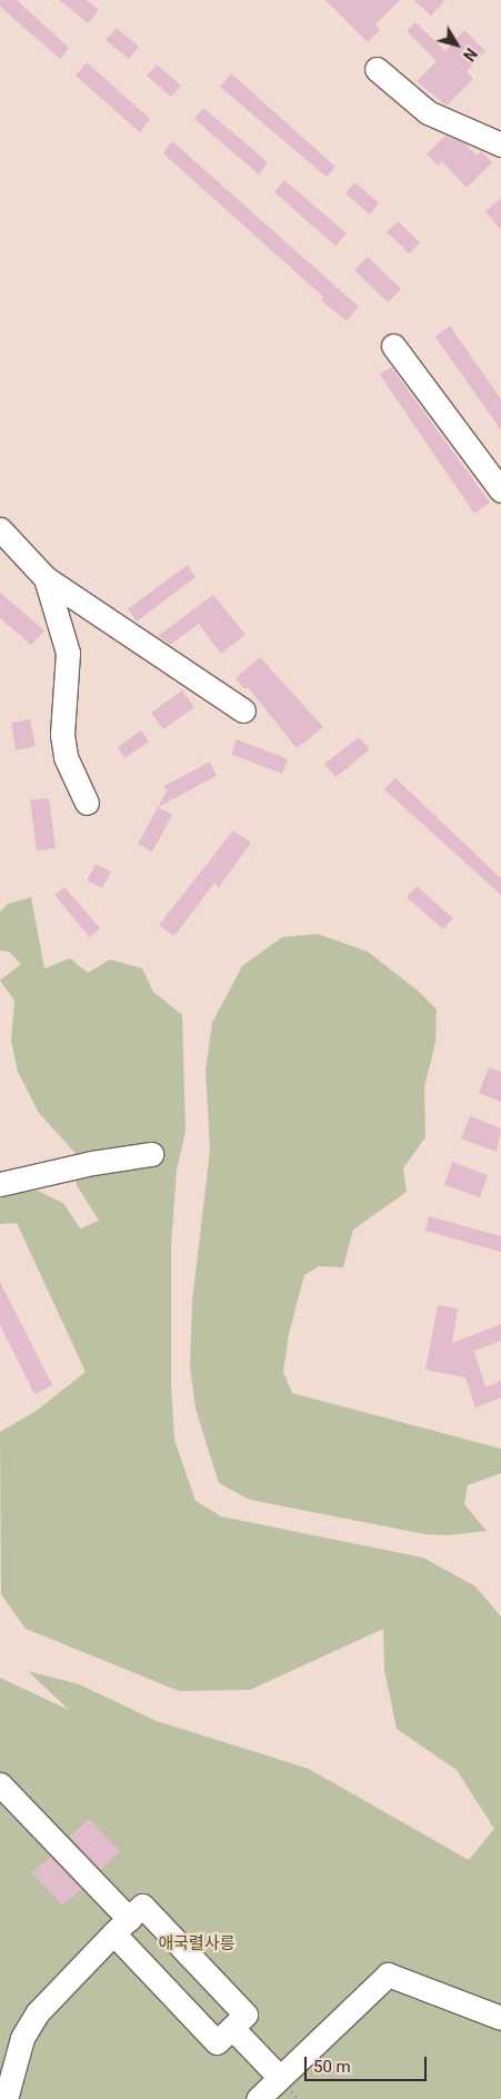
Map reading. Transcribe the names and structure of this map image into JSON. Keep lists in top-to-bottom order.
{
  "parks": ["애국렬사릉"],
  "scale_bar": "50 m",
  "north": "bottom right"
}
